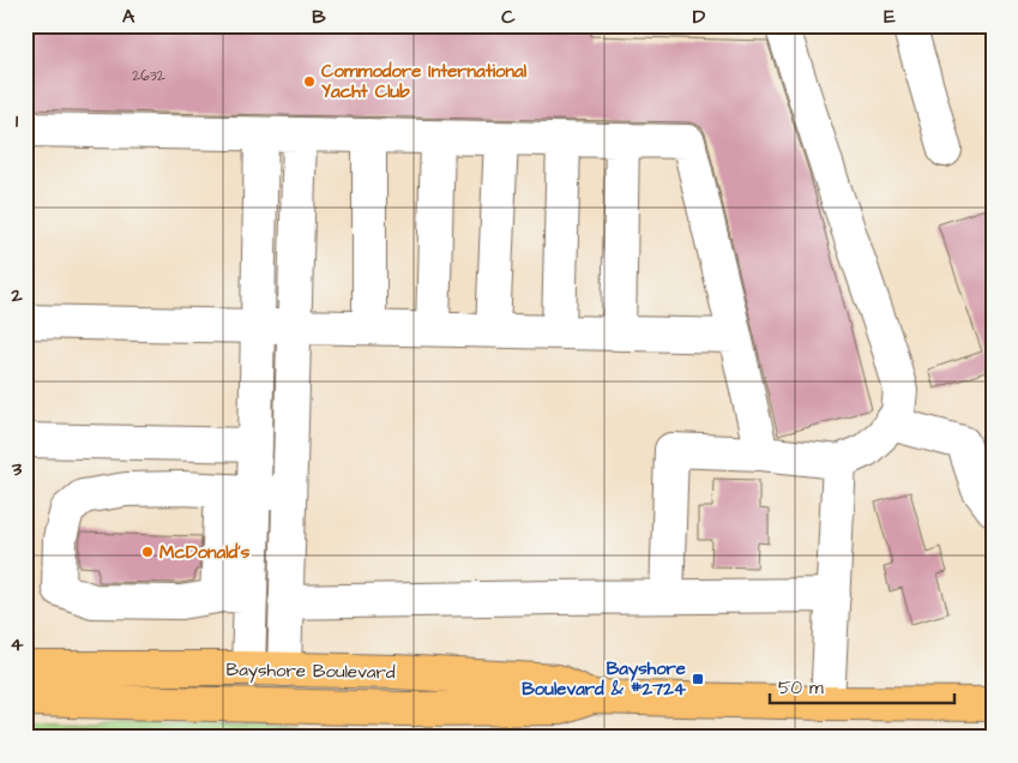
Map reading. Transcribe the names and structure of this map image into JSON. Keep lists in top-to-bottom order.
{
  "streets": {
    "main road": ["Bayshore Boulevard"]
  },
  "places": {
    "other": ["Commodore International Yacht Club", "McDonald's"],
    "transit": ["Bayshore Boulevard & #2724"]
  },
  "house_numbers": ["2632"],
  "scale_bar": "50 m",
  "grid": {
    "columns": [
      "A",
      "B",
      "C",
      "D",
      "E"
    ],
    "rows": [
      "1",
      "2",
      "3",
      "4"
    ]
  }
}
